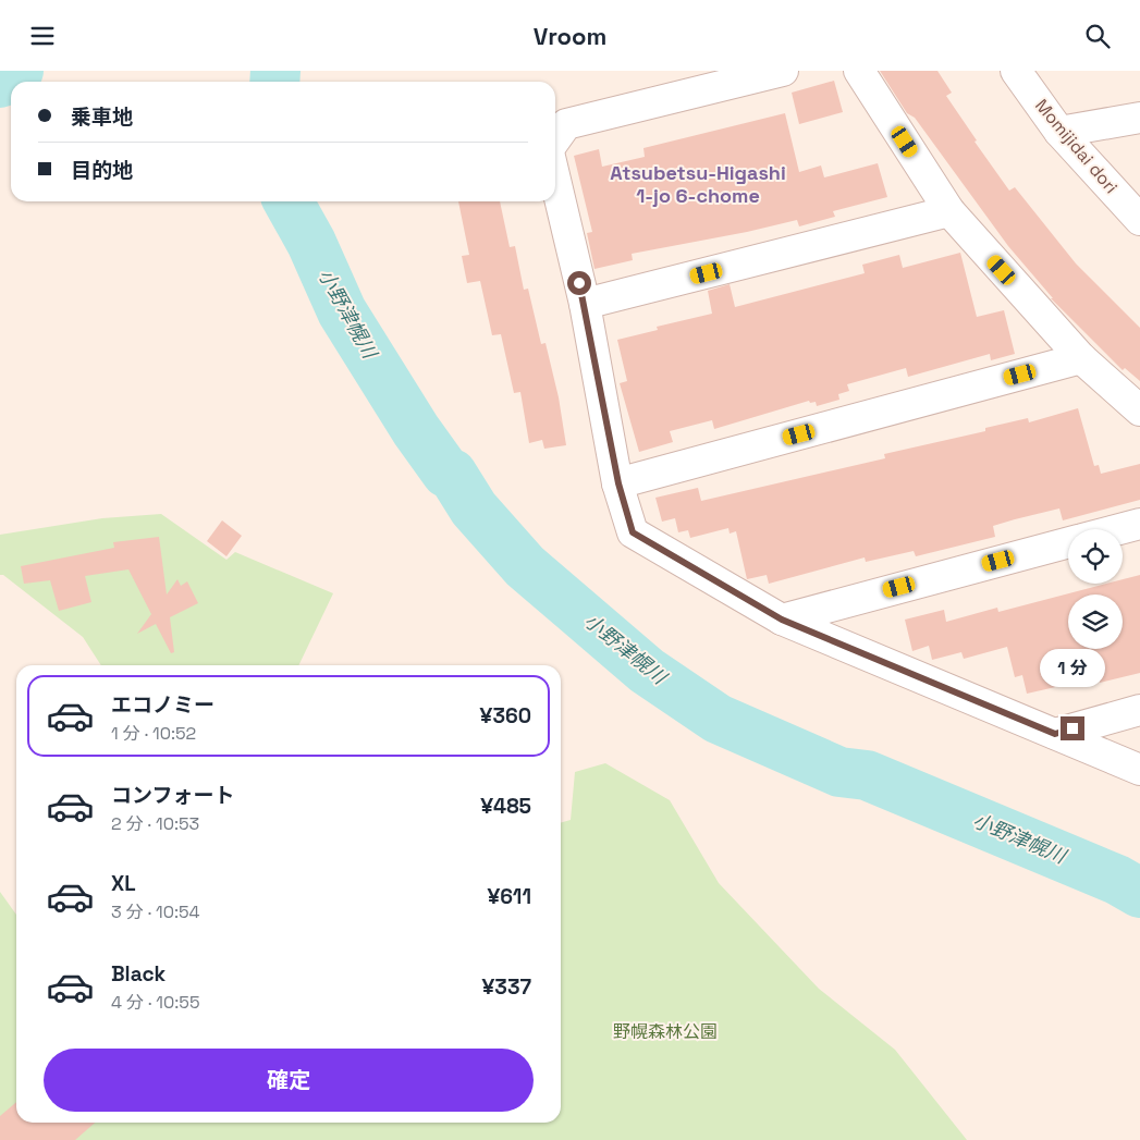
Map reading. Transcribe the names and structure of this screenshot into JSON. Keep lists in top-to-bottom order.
{
  "streets": {
    "street": ["Momijidai dori"]
  },
  "districts": ["Atsubetsu-Higashi 1-jo 6-chome"],
  "water": ["小野津幌川"],
  "parks": ["野幌森林公園"],
  "page": {
    "header": "Vroom",
    "banner": ["乗車地", "目的地"],
    "bubble": "1 分",
    "list": [
      {
        "name": "エコノミー",
        "note": "1 分 · 10:52",
        "value": "¥360"
      },
      {
        "name": "コンフォート",
        "note": "2 分 · 10:53",
        "value": "¥485"
      },
      {
        "name": "XL",
        "note": "3 分 · 10:54",
        "value": "¥611"
      },
      {
        "name": "Black",
        "note": "4 分 · 10:55",
        "value": "¥337"
      }
    ],
    "buttons": "確定"
  }
}
